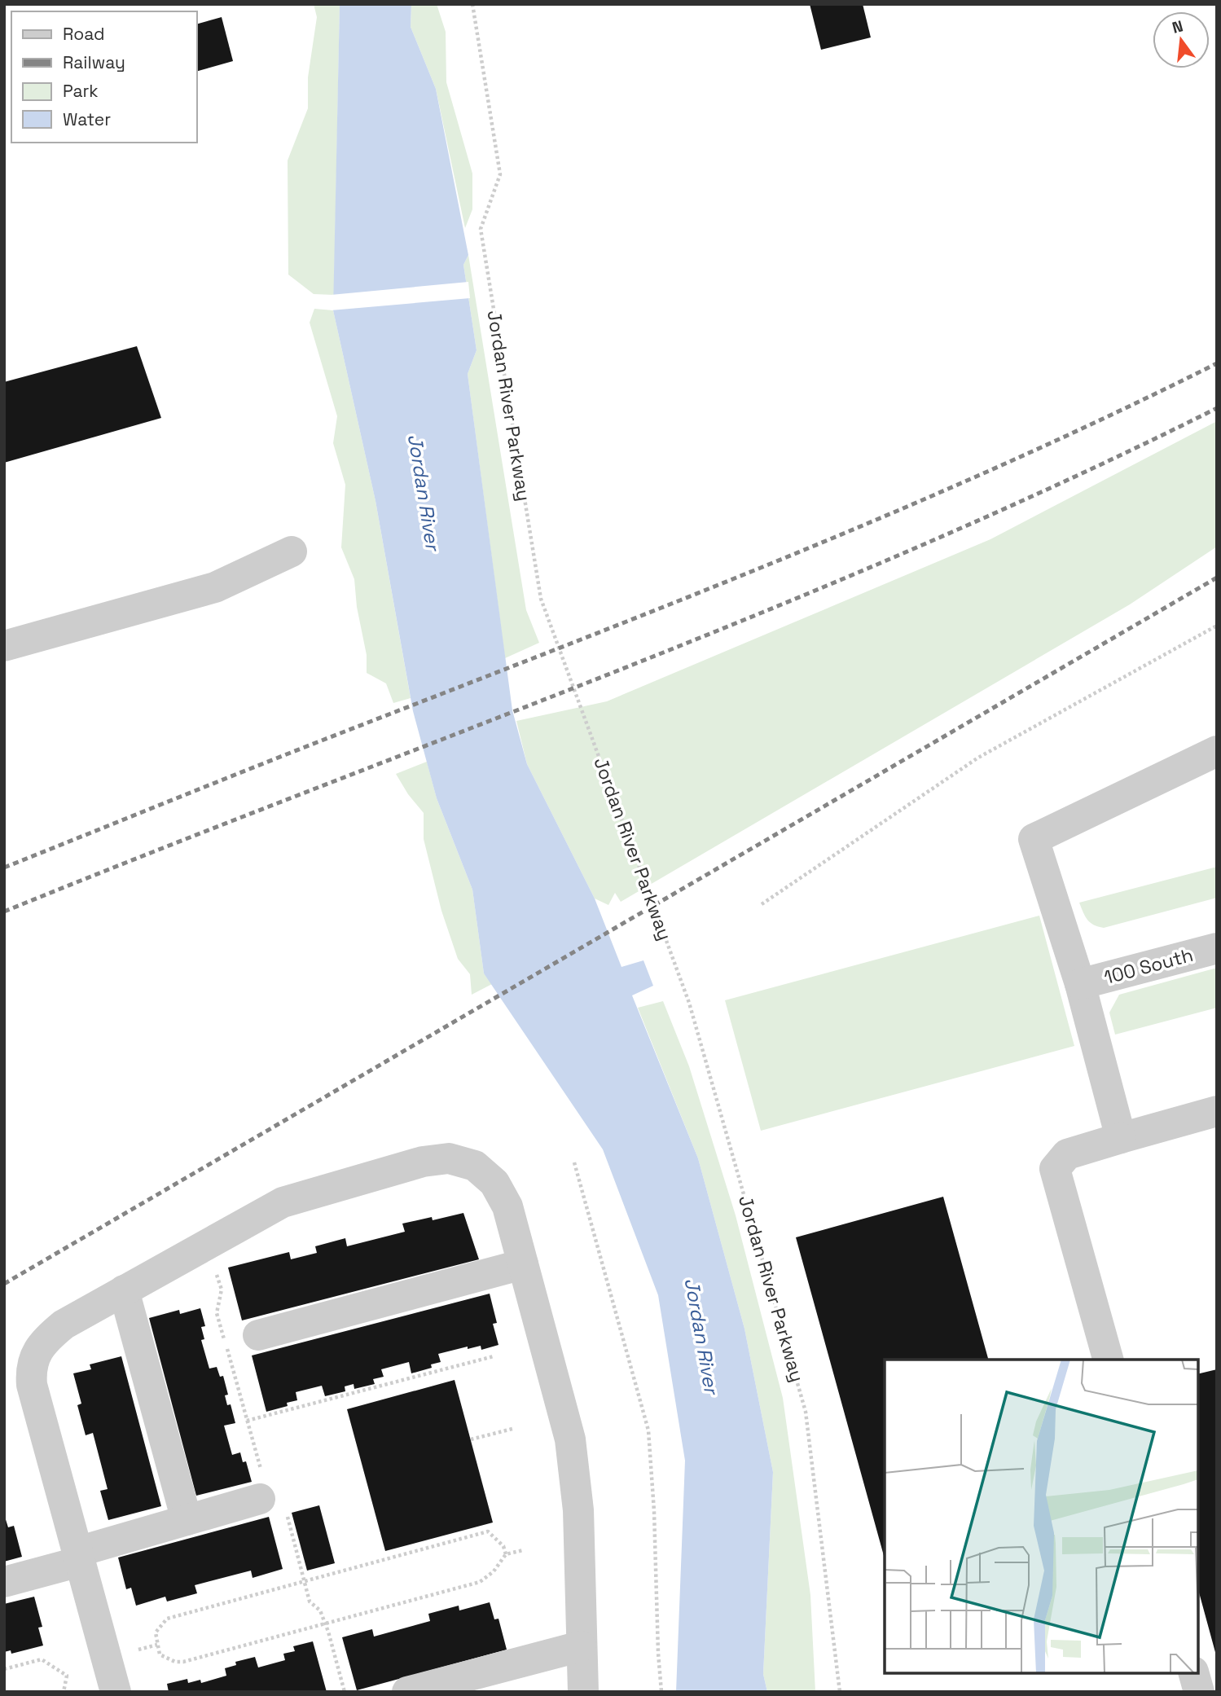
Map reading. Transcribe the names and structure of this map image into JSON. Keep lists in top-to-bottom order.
{
  "streets": {
    "street": ["100 South"],
    "path": ["Jordan River Parkway"]
  },
  "water": ["Jordan River"],
  "legend": [
    "Road",
    "Railway",
    "Park",
    "Water"
  ],
  "north": "top"
}
